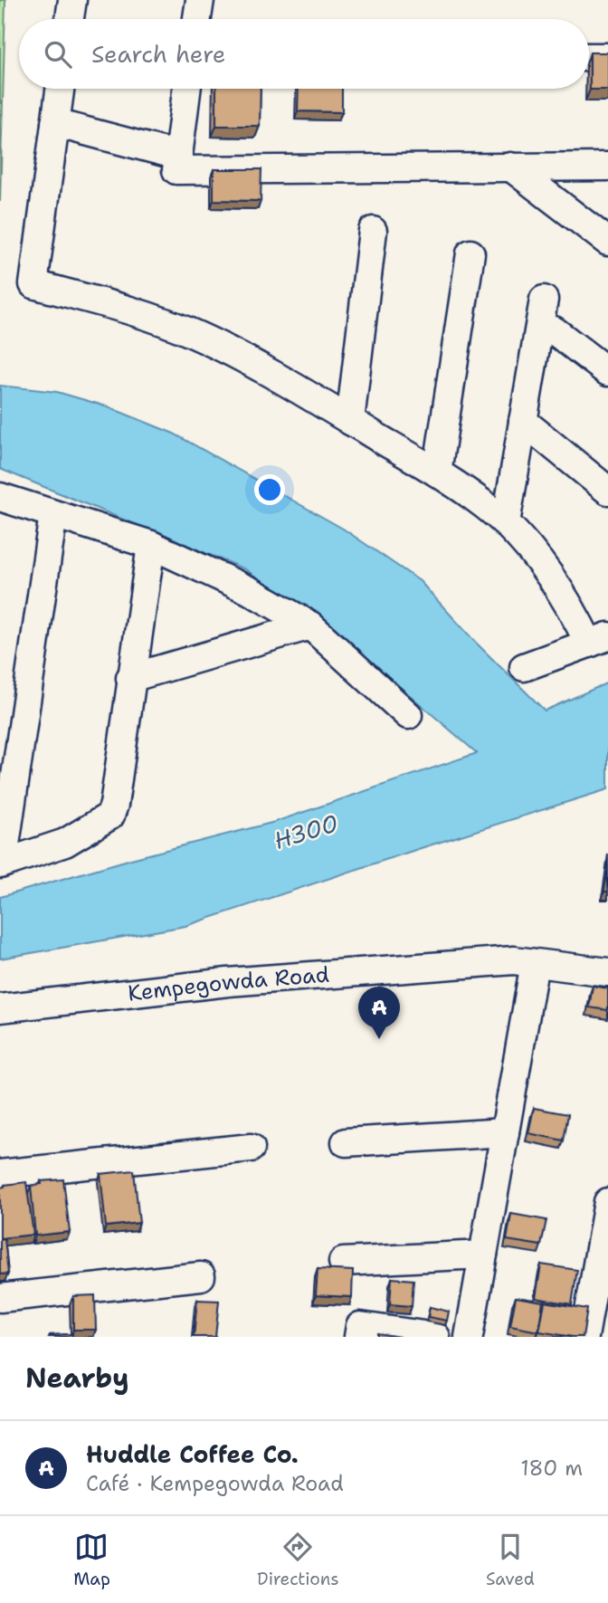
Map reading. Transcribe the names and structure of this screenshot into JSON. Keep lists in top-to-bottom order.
{
  "streets": {
    "street": ["Kempegowda Road"]
  },
  "water": ["H300"],
  "page": {
    "search": "Search here",
    "pins": "A",
    "heading": "Nearby",
    "list": [
      {
        "mark": "A",
        "name": "Huddle Coffee Co.",
        "note": "Café · Kempegowda Road",
        "value": "180 m"
      }
    ],
    "nav": ["Map", "Directions", "Saved"]
  }
}
